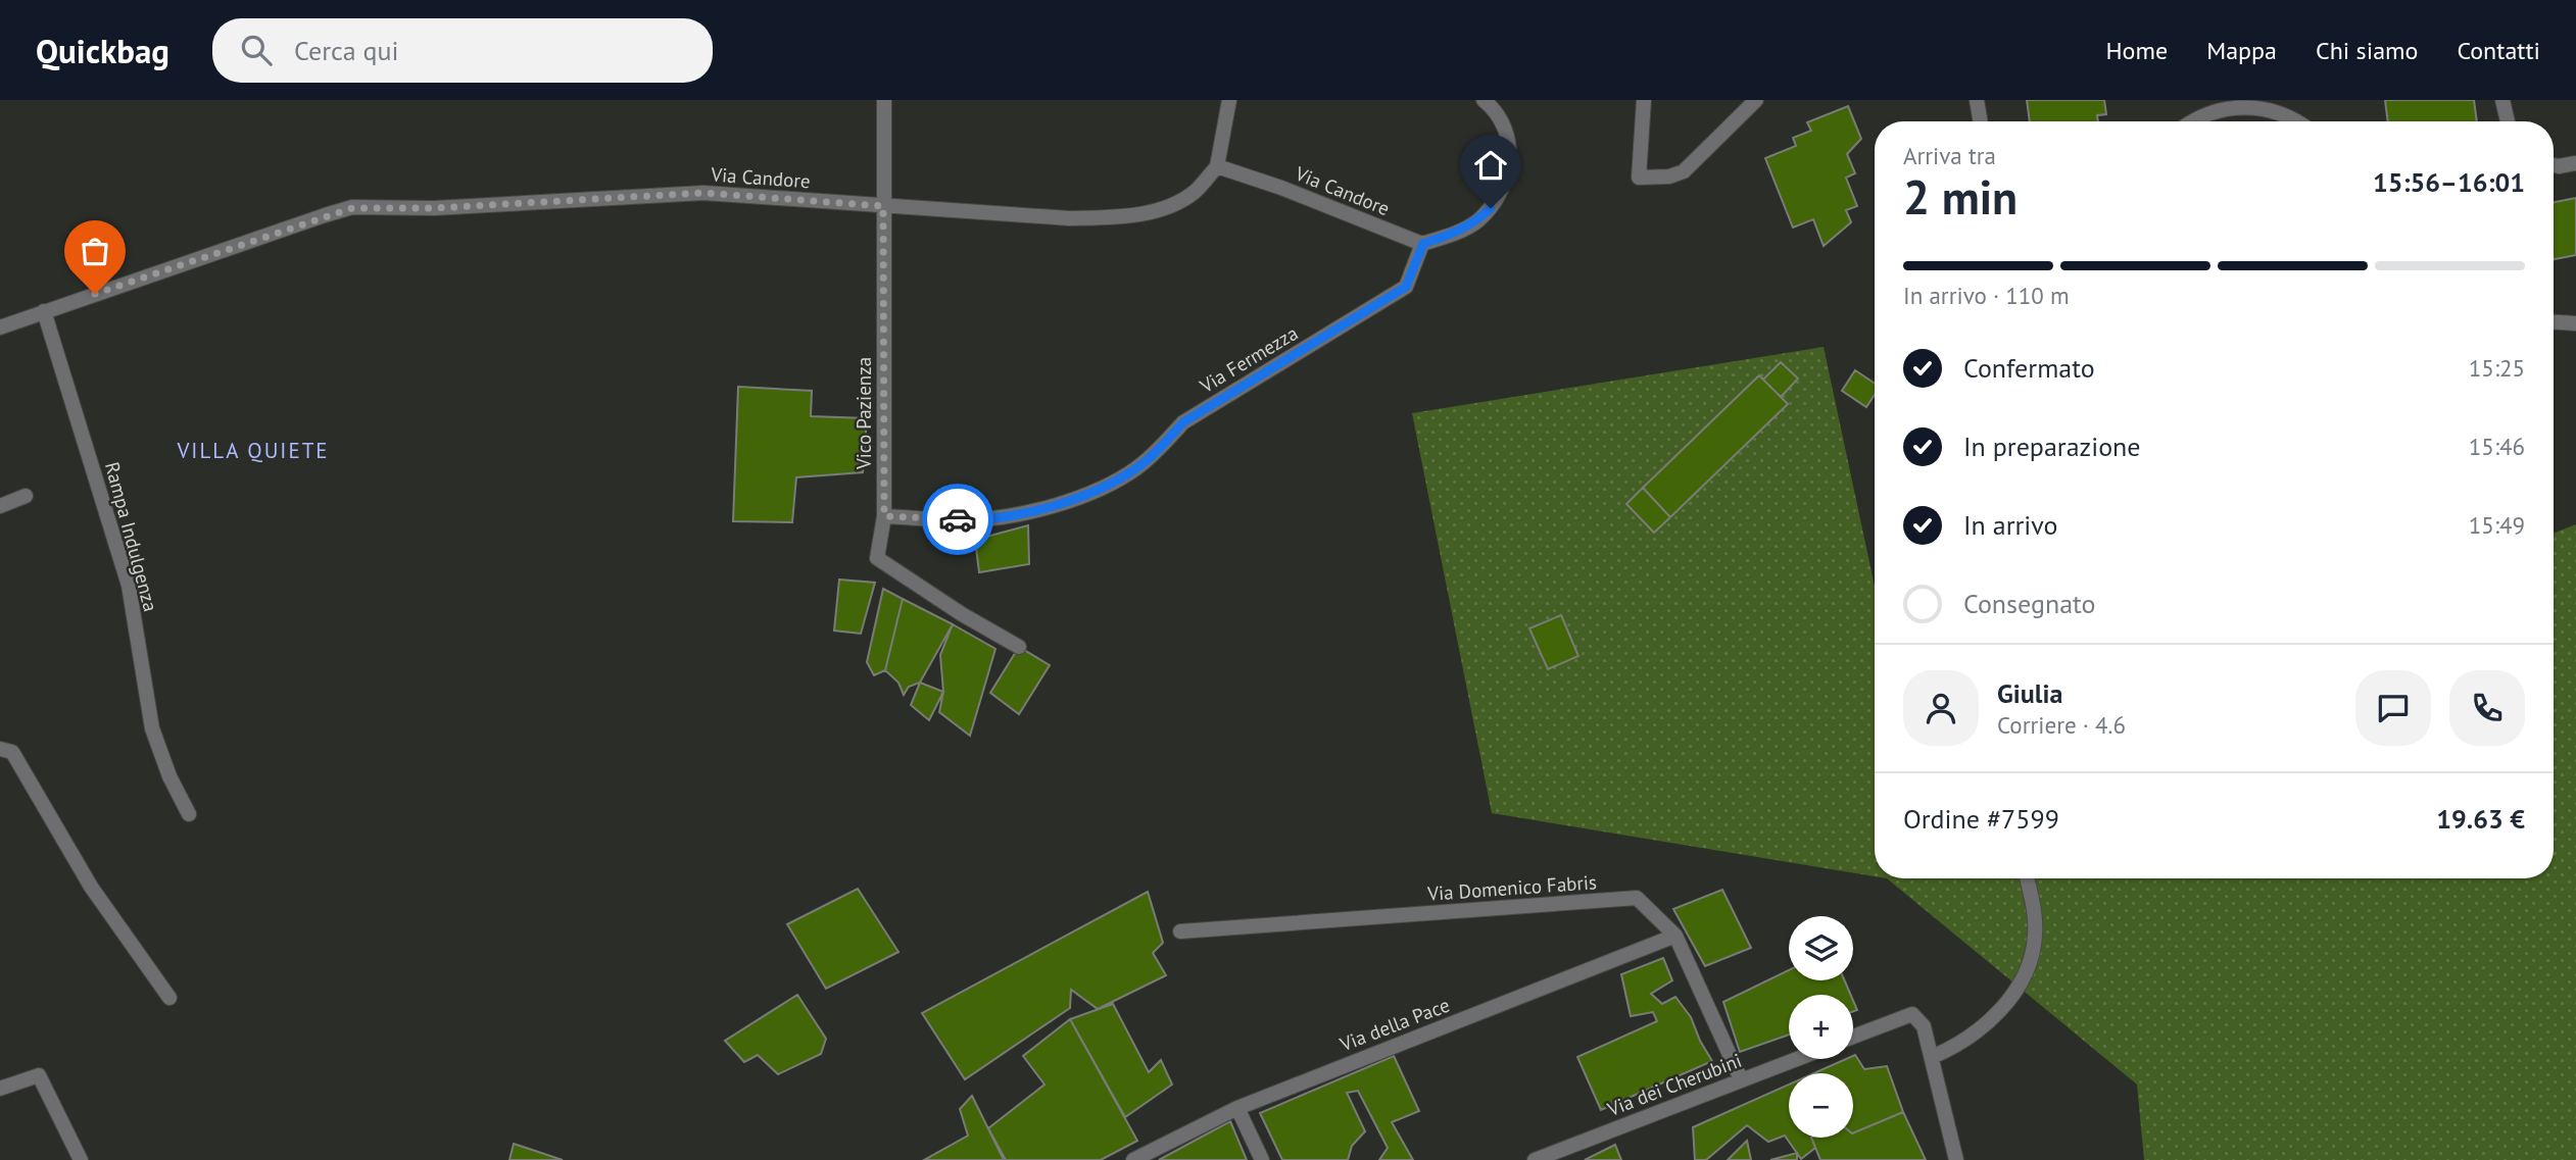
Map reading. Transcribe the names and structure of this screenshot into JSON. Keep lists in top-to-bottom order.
{
  "streets": {
    "street": [
      "Via Candore",
      "Via Fermezza",
      "Vico Pazienza",
      "Rampa Indulgenza",
      "Via Domenico Fabris",
      "Via della Pace",
      "Via dei Cherubini"
    ]
  },
  "crossings": [
    ["Via Candore", "Via Fermezza"],
    ["Via Candore", "Vico Pazienza"],
    ["Via Candore", "Rampa Indulgenza"],
    ["Via Fermezza", "Vico Pazienza"],
    ["Via Domenico Fabris", "Via della Pace"],
    ["Via Domenico Fabris", "Via dei Cherubini"]
  ],
  "districts": ["VILLA QUIETE"],
  "page": {
    "header": "Quickbag",
    "search": "Cerca qui",
    "nav": [
      "Home",
      "Mappa",
      "Chi siamo",
      "Contatti"
    ],
    "heading": ["2 min", "Arriva tra", "15:56–16:01"],
    "panel": [
      "Giulia",
      "Corriere · 4.6",
      "Ordine #7599",
      "19.63 €"
    ],
    "bar": "In arrivo · 110 m",
    "list": [
      ["Confermato", "15:25"],
      ["In preparazione", "15:46"],
      ["In arrivo", "15:49"],
      "Consegnato"
    ],
    "map_buttons": ["+", "−"]
  }
}
